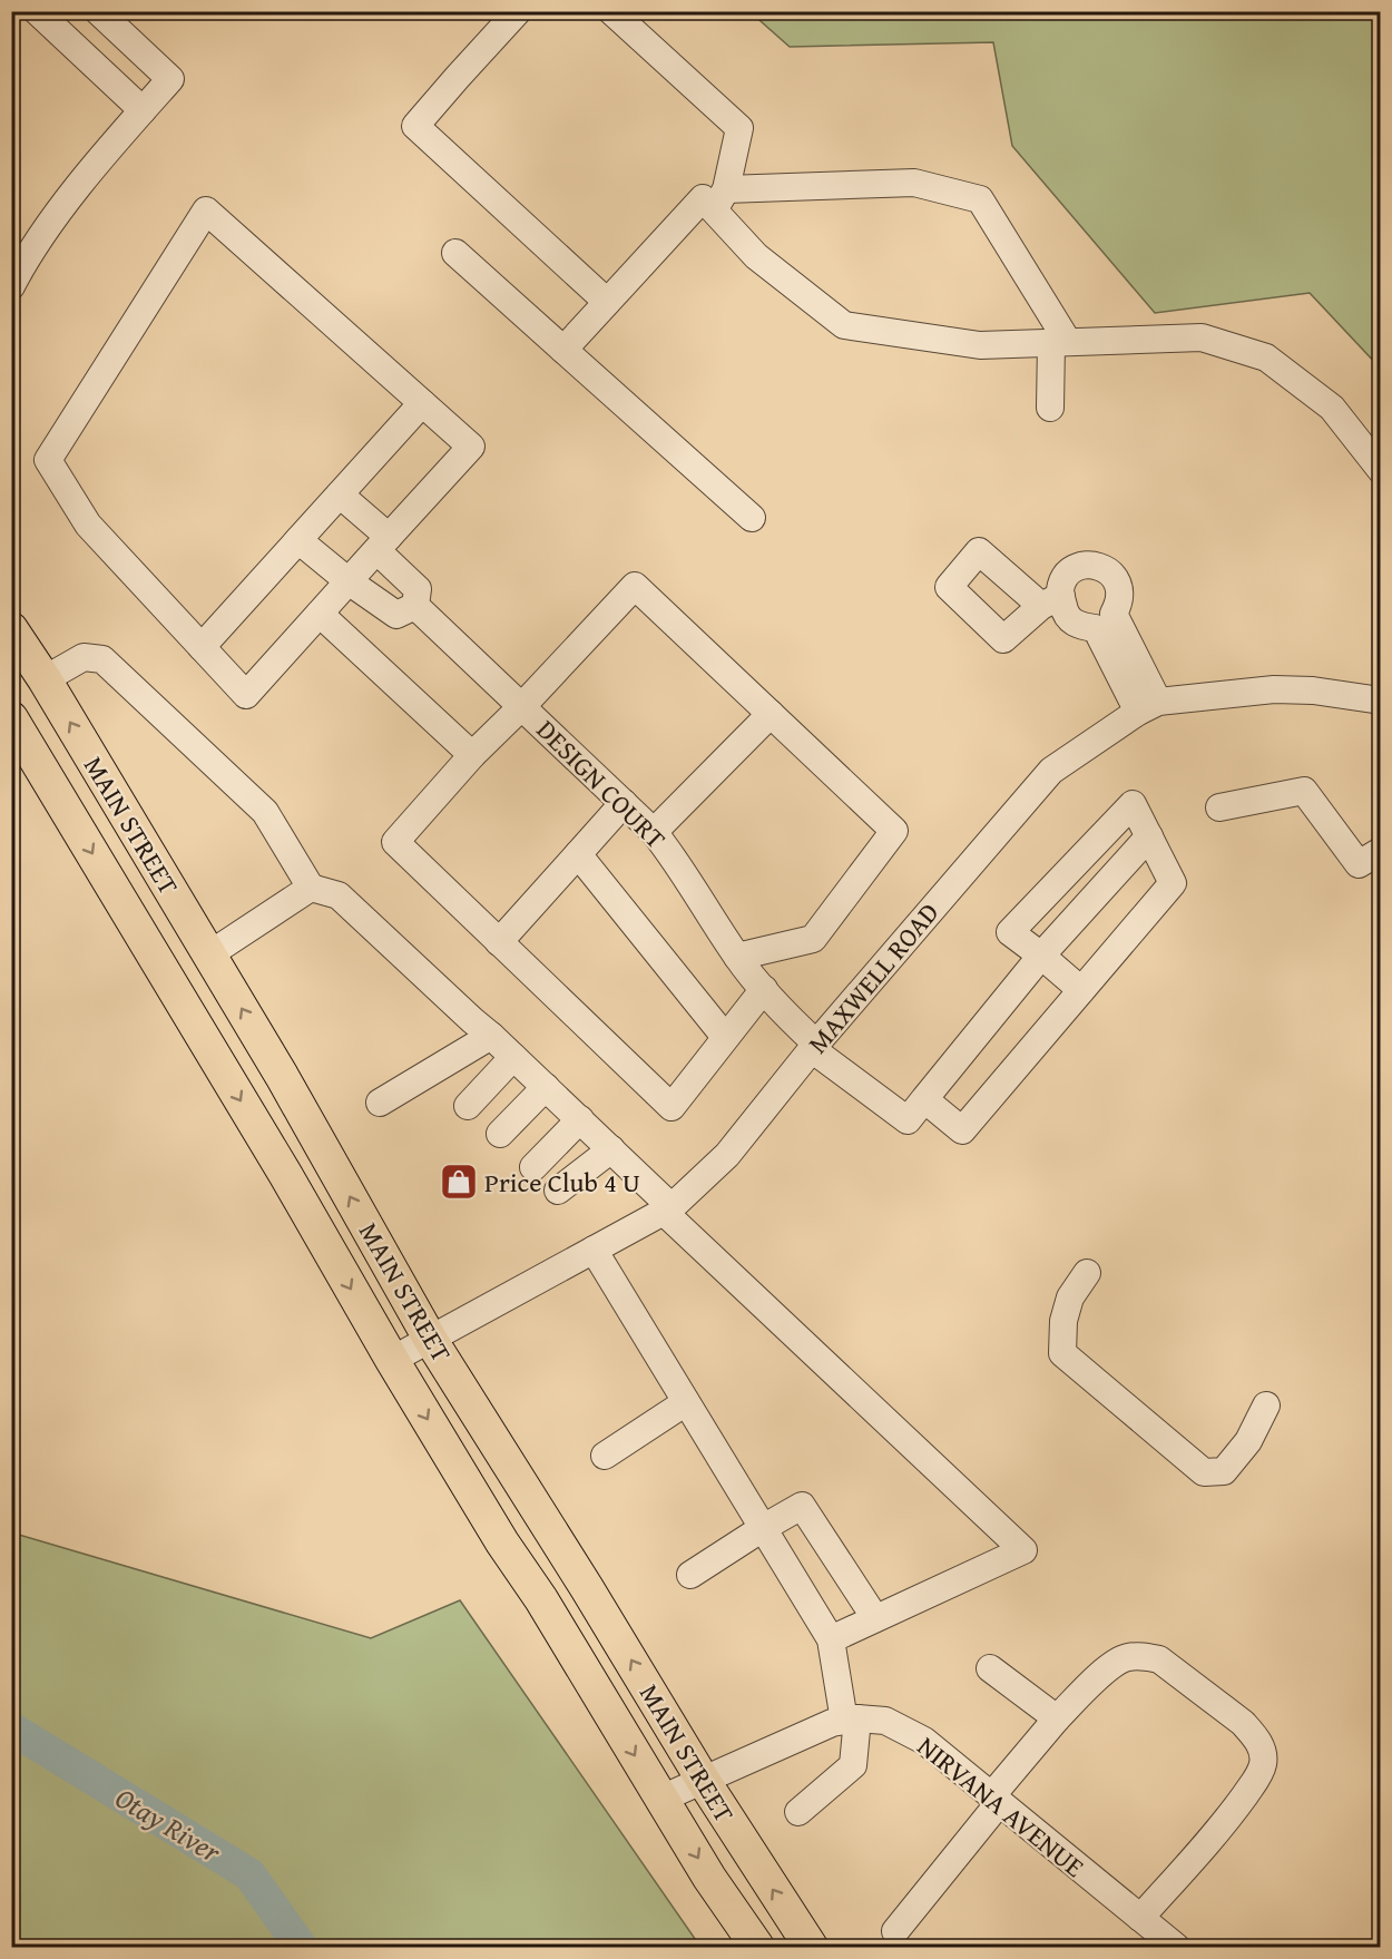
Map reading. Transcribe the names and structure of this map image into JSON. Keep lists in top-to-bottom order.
{
  "streets": {
    "main road": ["MAIN STREET"],
    "street": ["DESIGN COURT", "MAXWELL ROAD", "NIRVANA AVENUE"]
  },
  "crossings": [
    ["DESIGN COURT", "MAXWELL ROAD"],
    ["MAIN STREET", "MAXWELL ROAD"],
    ["MAIN STREET", "NIRVANA AVENUE"]
  ],
  "water": ["Otay River"],
  "places": {
    "shop": ["Price Club 4 U"]
  }
}
